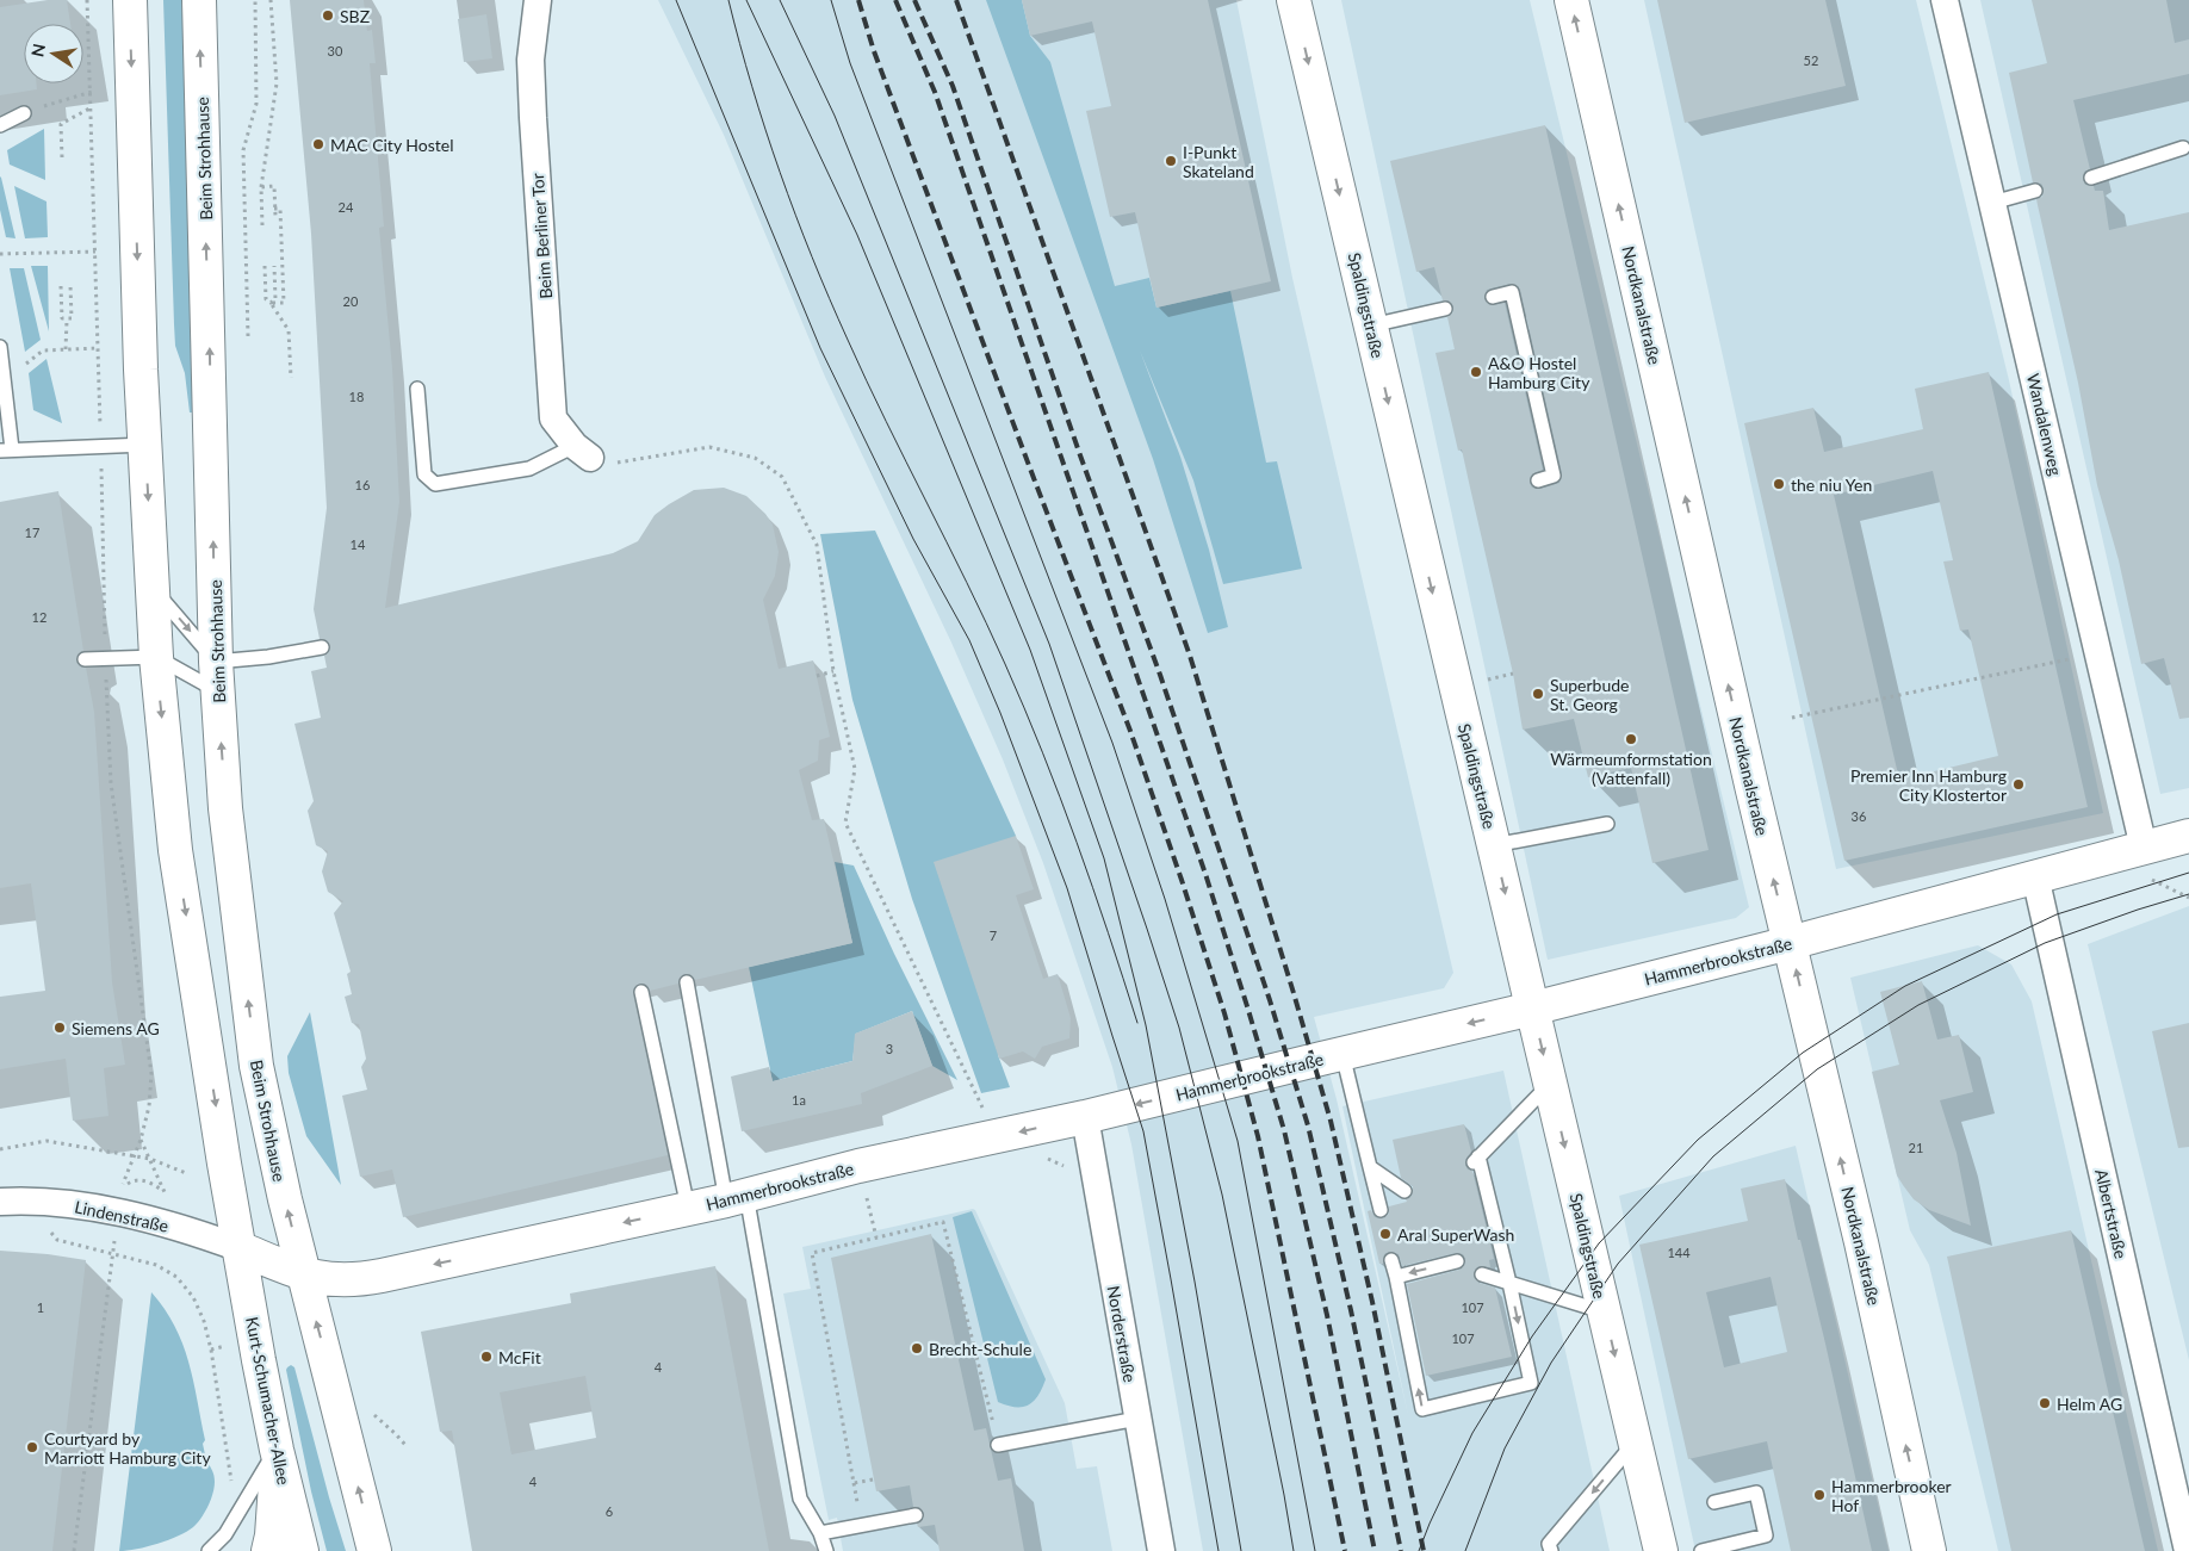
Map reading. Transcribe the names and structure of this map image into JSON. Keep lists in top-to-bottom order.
{
  "streets": {
    "main road": [
      "Beim Strohhause",
      "Spaldingstraße",
      "Nordkanalstraße",
      "Hammerbrookstraße",
      "Kurt-Schumacher-Allee"
    ],
    "street": [
      "Beim Berliner Tor",
      "Wandalenweg",
      "Albertstraße",
      "Lindenstraße",
      "Norderstraße"
    ]
  },
  "crossings": [
    ["Beim Strohhause", "Hammerbrookstraße"],
    ["Spaldingstraße", "Hammerbrookstraße"],
    ["Nordkanalstraße", "Hammerbrookstraße"],
    ["Wandalenweg", "Hammerbrookstraße"],
    ["Hammerbrookstraße", "Albertstraße"],
    ["Hammerbrookstraße", "Lindenstraße"],
    ["Hammerbrookstraße", "Norderstraße"],
    ["Hammerbrookstraße", "Kurt-Schumacher-Allee"],
    ["Lindenstraße", "Kurt-Schumacher-Allee"]
  ],
  "one_way": ["Spaldingstraße", "Nordkanalstraße", "Hammerbrookstraße"],
  "places": [
    "SBZ",
    "MAC City Hostel",
    "I-Punkt Skateland",
    "A&O Hostel Hamburg City",
    "the niu Yen",
    "Superbude St. Georg",
    "Wärmeumformstation (Vattenfall)",
    "Premier Inn Hamburg City Klostertor",
    "Siemens AG",
    "Aral SuperWash",
    "Brecht-Schule",
    "McFit",
    "Helm AG",
    "Courtyard by Marriott Hamburg City",
    "Hammerbrooker Hof"
  ],
  "house_numbers": [
    "30",
    "52",
    "24",
    "20",
    "18",
    "16",
    "17",
    "14",
    "12",
    "36",
    "7",
    "3",
    "1a",
    "21",
    "144",
    "1",
    "107",
    "107",
    "4",
    "4",
    "6"
  ],
  "north": "left"
}
